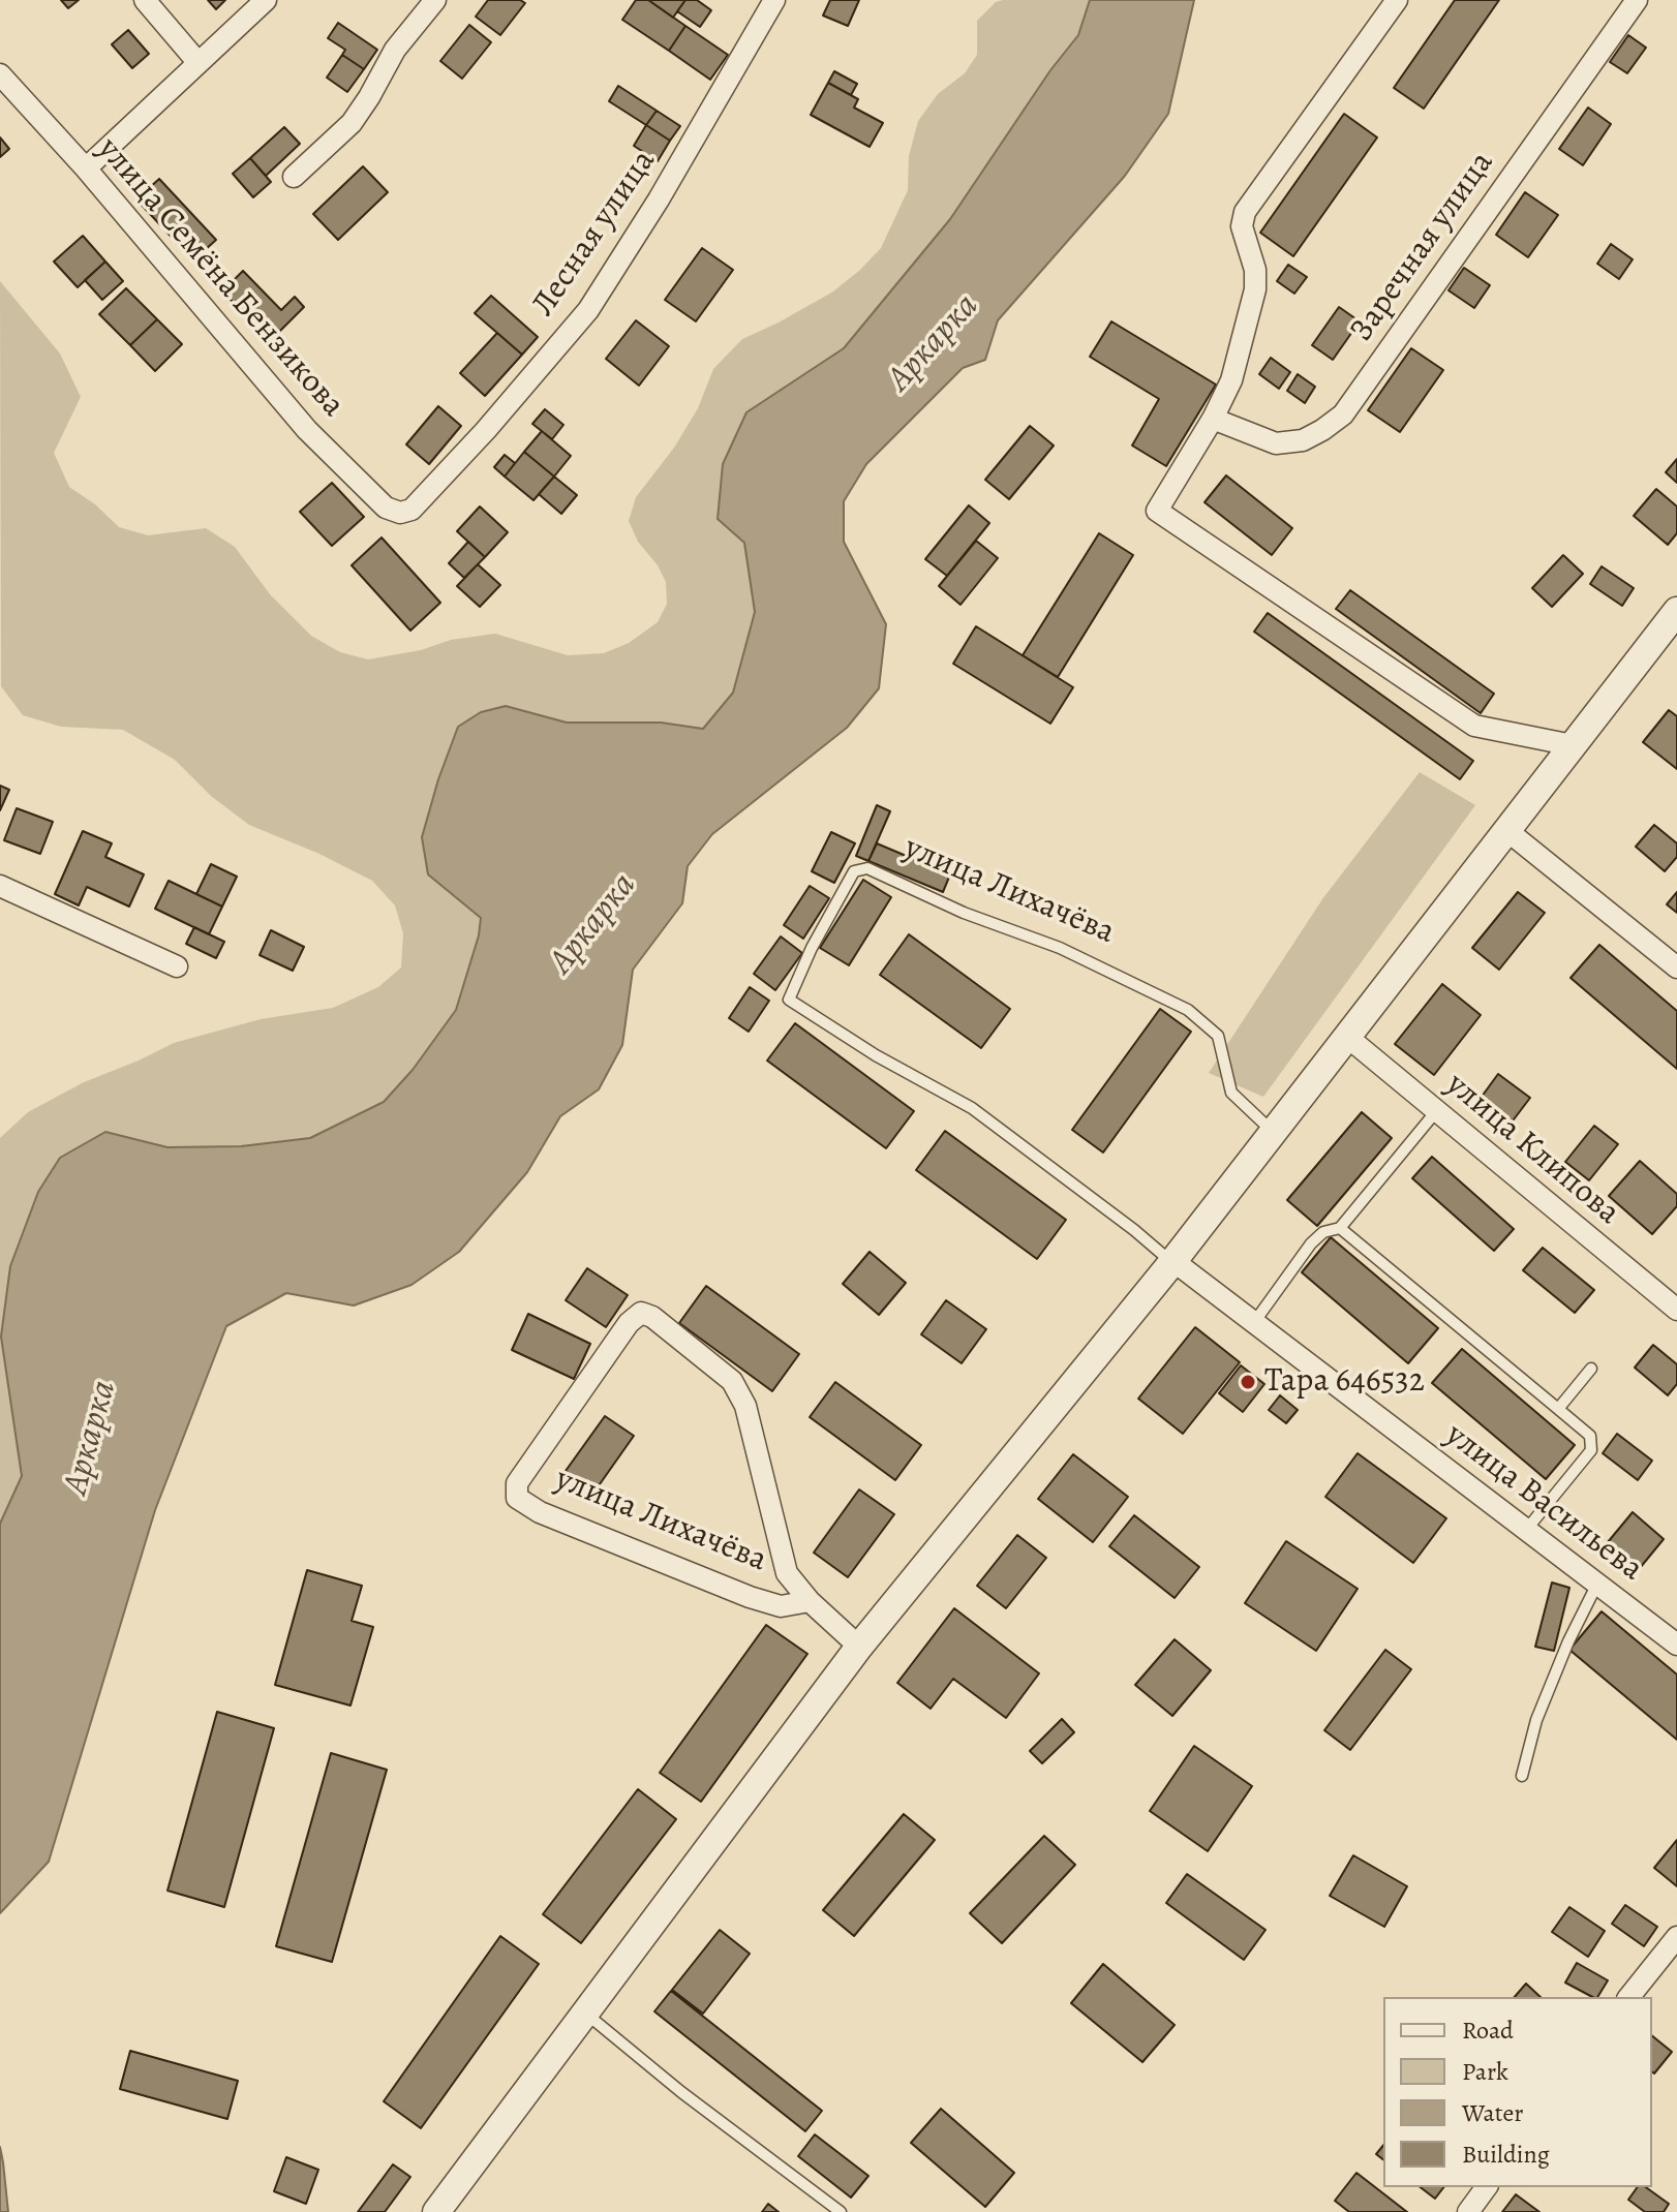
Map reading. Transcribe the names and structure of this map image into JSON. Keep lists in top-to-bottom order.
{
  "streets": {
    "street": [
      "Лесная улица",
      "Заречная улица",
      "улица Семёна Бензикова",
      "улица Лихачёва",
      "улица Клипова",
      "улица Васильева"
    ]
  },
  "crossings": [
    ["Лесная улица", "улица Семёна Бензикова"],
    ["улица Лихачёва", "улица Васильева"]
  ],
  "water": ["Аркарка"],
  "places": ["Тара 646532"],
  "legend": [
    "Road",
    "Park",
    "Water",
    "Building"
  ]
}
